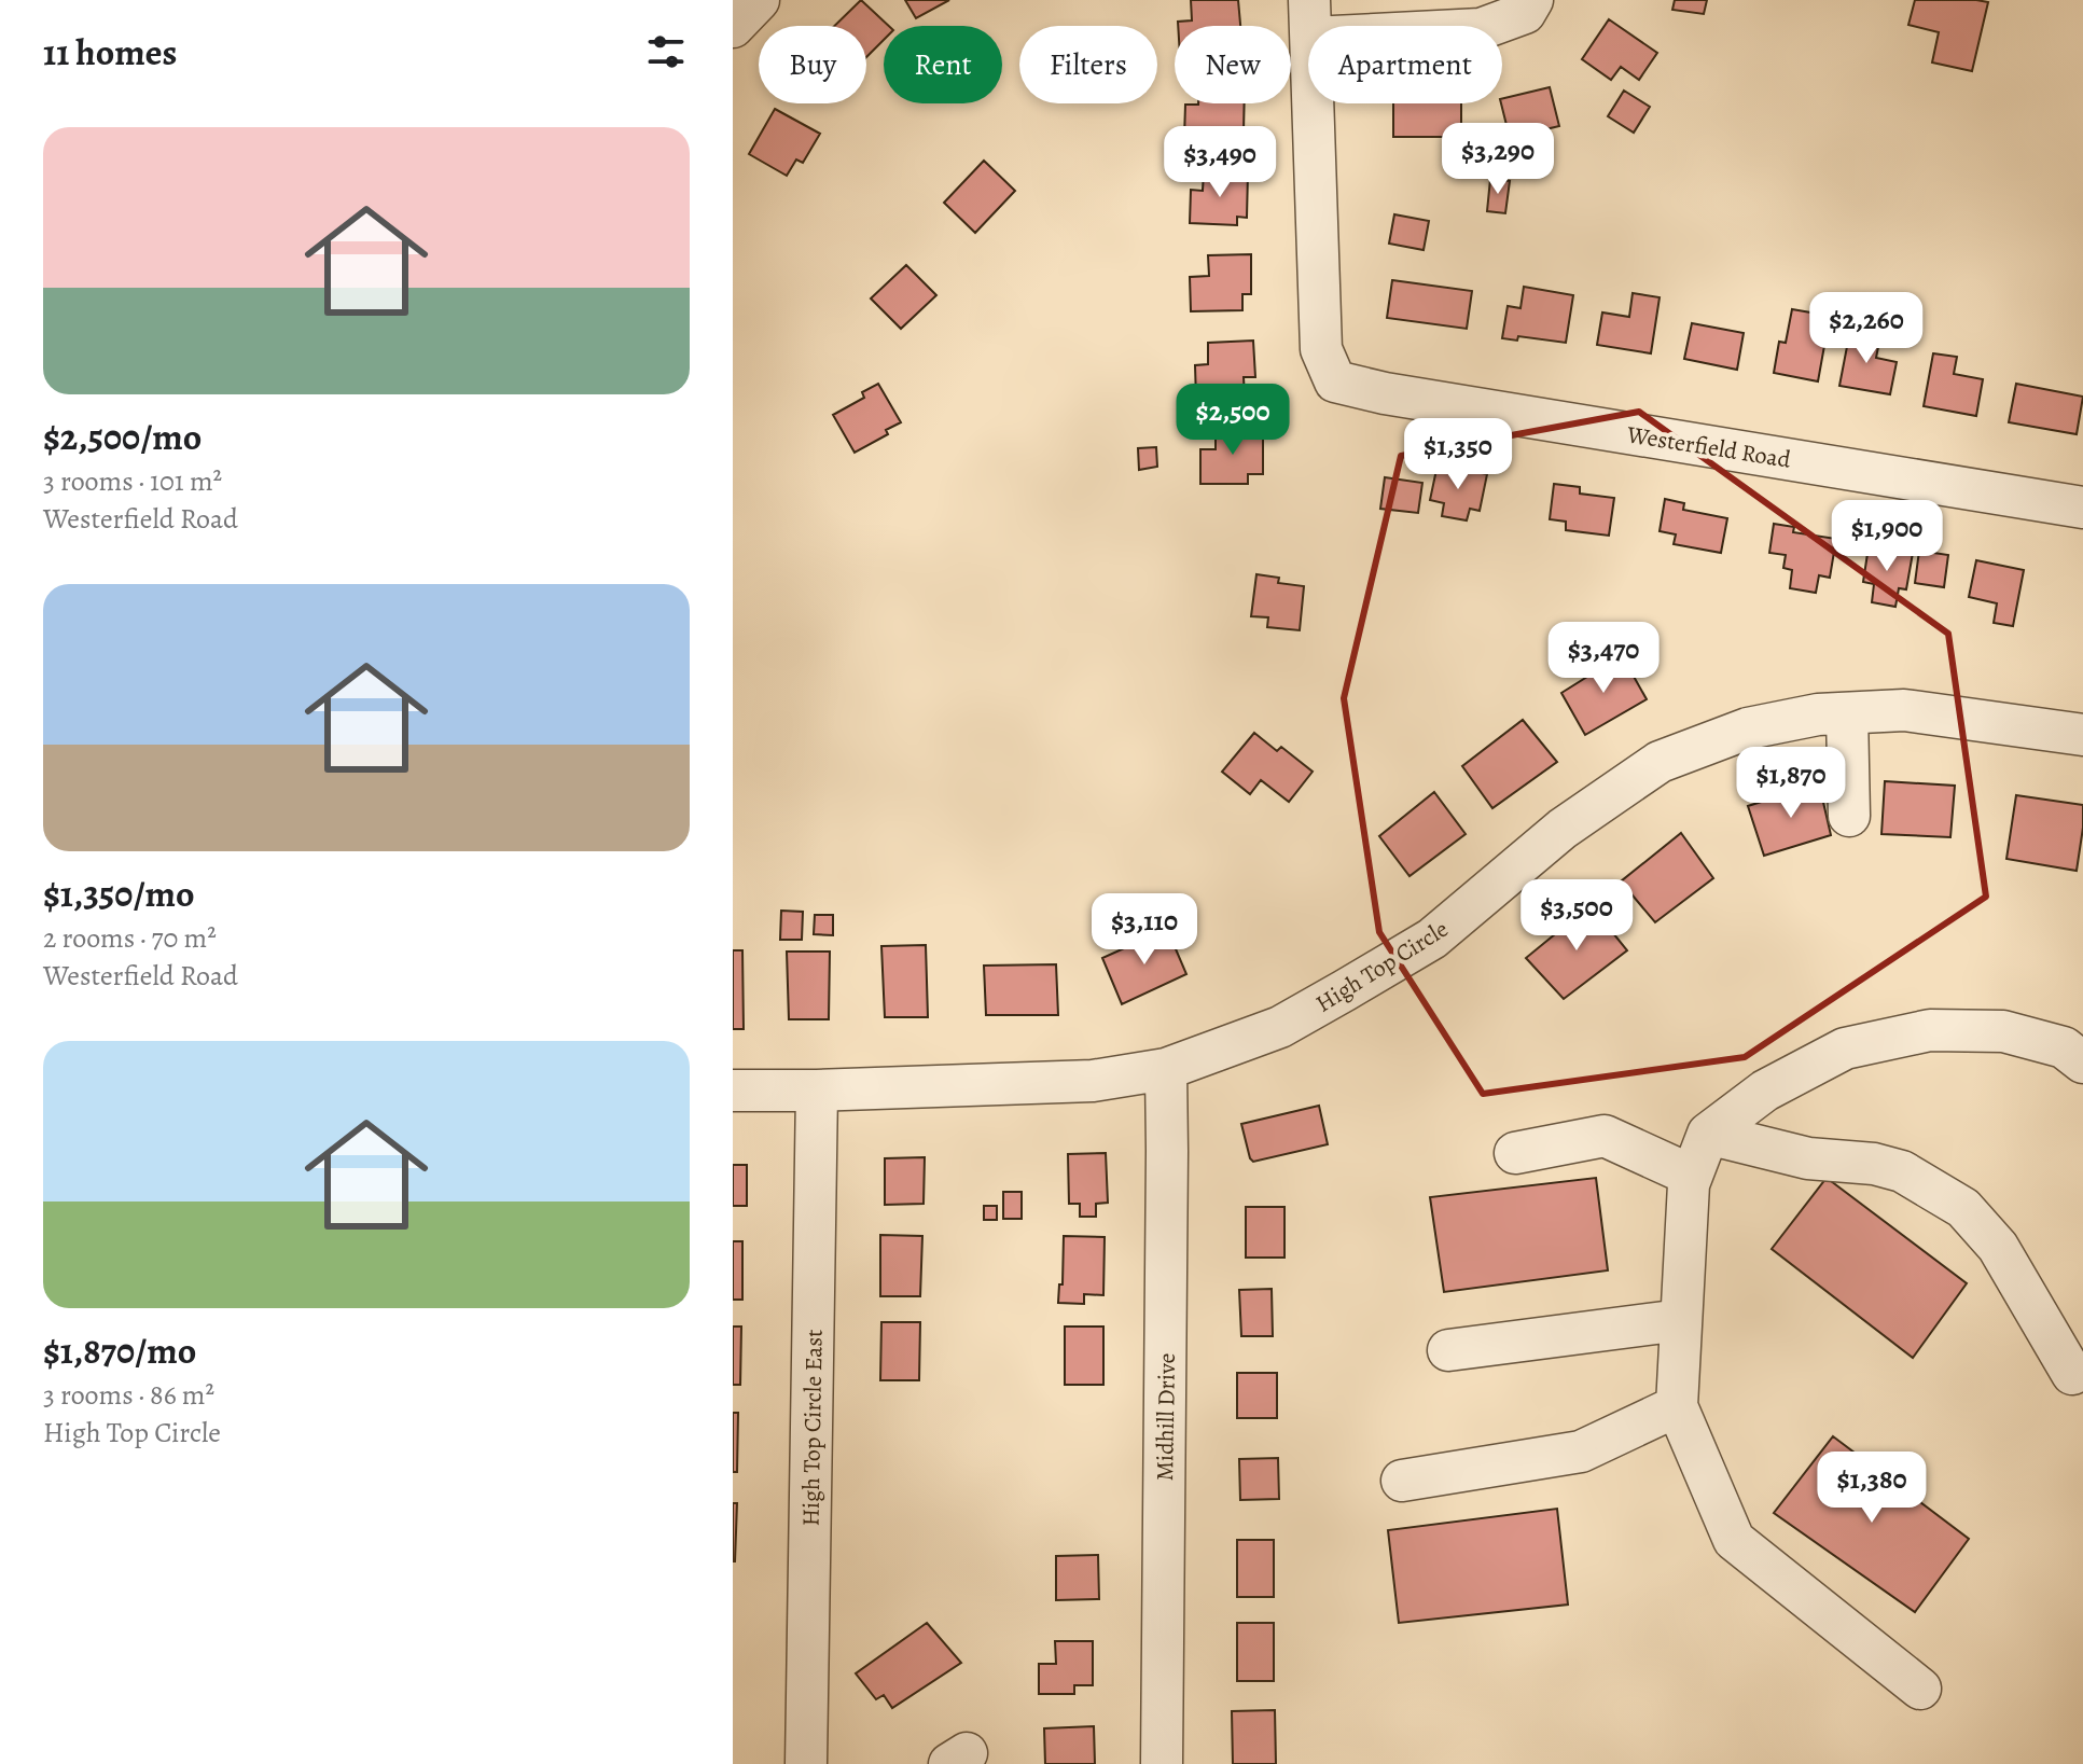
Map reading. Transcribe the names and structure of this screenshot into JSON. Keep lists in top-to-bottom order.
{
  "streets": {
    "street": [
      "Westerfield Road",
      "High Top Circle",
      "Midhill Drive",
      "High Top Circle East"
    ]
  },
  "crossings": [
    ["High Top Circle", "Midhill Drive"],
    ["High Top Circle", "High Top Circle East"]
  ],
  "page": {
    "heading": "11 homes",
    "chip": [
      "Buy",
      "Rent",
      "Filters",
      "New",
      "Apartment"
    ],
    "list": [
      {
        "name": "$2,500/mo",
        "note": "3 rooms · 101 m² · Westerfield Road"
      },
      {
        "name": "$1,350/mo",
        "note": "2 rooms · 70 m² · Westerfield Road"
      },
      {
        "name": "$1,870/mo",
        "note": "3 rooms · 86 m² · High Top Circle"
      }
    ],
    "price": [
      "$3,290",
      "$3,490",
      "$2,260",
      "$2,500",
      "$1,350",
      "$1,900",
      "$3,470",
      "$1,870",
      "$3,500",
      "$3,110",
      "$1,380"
    ]
  }
}
